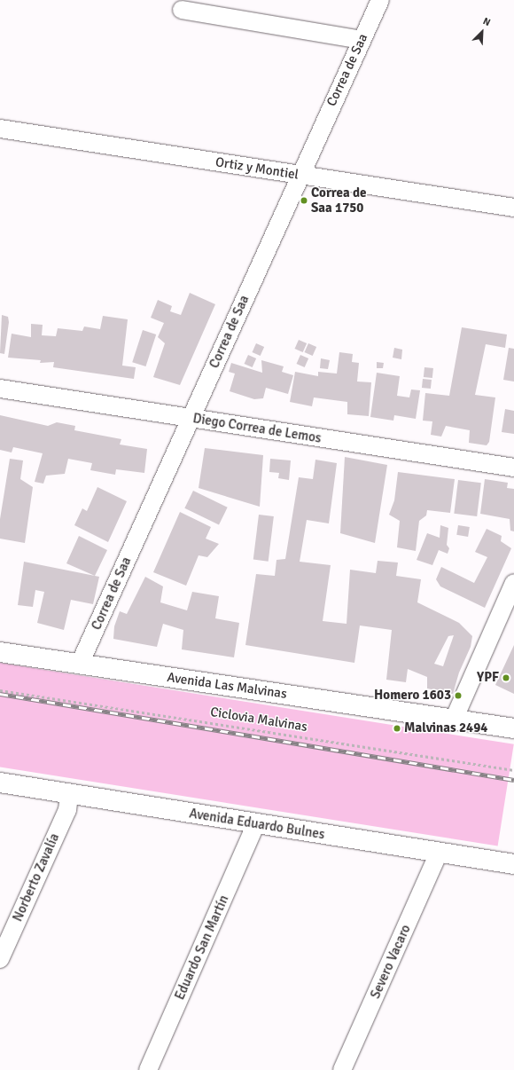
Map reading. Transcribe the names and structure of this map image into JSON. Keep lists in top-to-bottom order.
{
  "streets": {
    "main road": ["Avenida Las Malvinas", "Avenida Eduardo Bulnes"],
    "street": [
      "Correa de Saa",
      "Ortiz y Montiel",
      "Diego Correa de Lemos",
      "Norberto Zavalía",
      "Eduardo San Martín",
      "Severo Vacaro"
    ],
    "path": ["Ciclovia Malvinas"]
  },
  "crossings": [
    ["Correa de Saa", "Ortiz y Montiel"],
    ["Correa de Saa", "Diego Correa de Lemos"],
    ["Correa de Saa", "Avenida Las Malvinas"],
    ["Avenida Eduardo Bulnes", "Norberto Zavalía"],
    ["Avenida Eduardo Bulnes", "Eduardo San Martín"],
    ["Avenida Eduardo Bulnes", "Severo Vacaro"]
  ],
  "places": [
    "Correa de Saa 1750",
    "YPF",
    "Homero 1603",
    "Malvinas 2494"
  ],
  "north": "top right"
}
